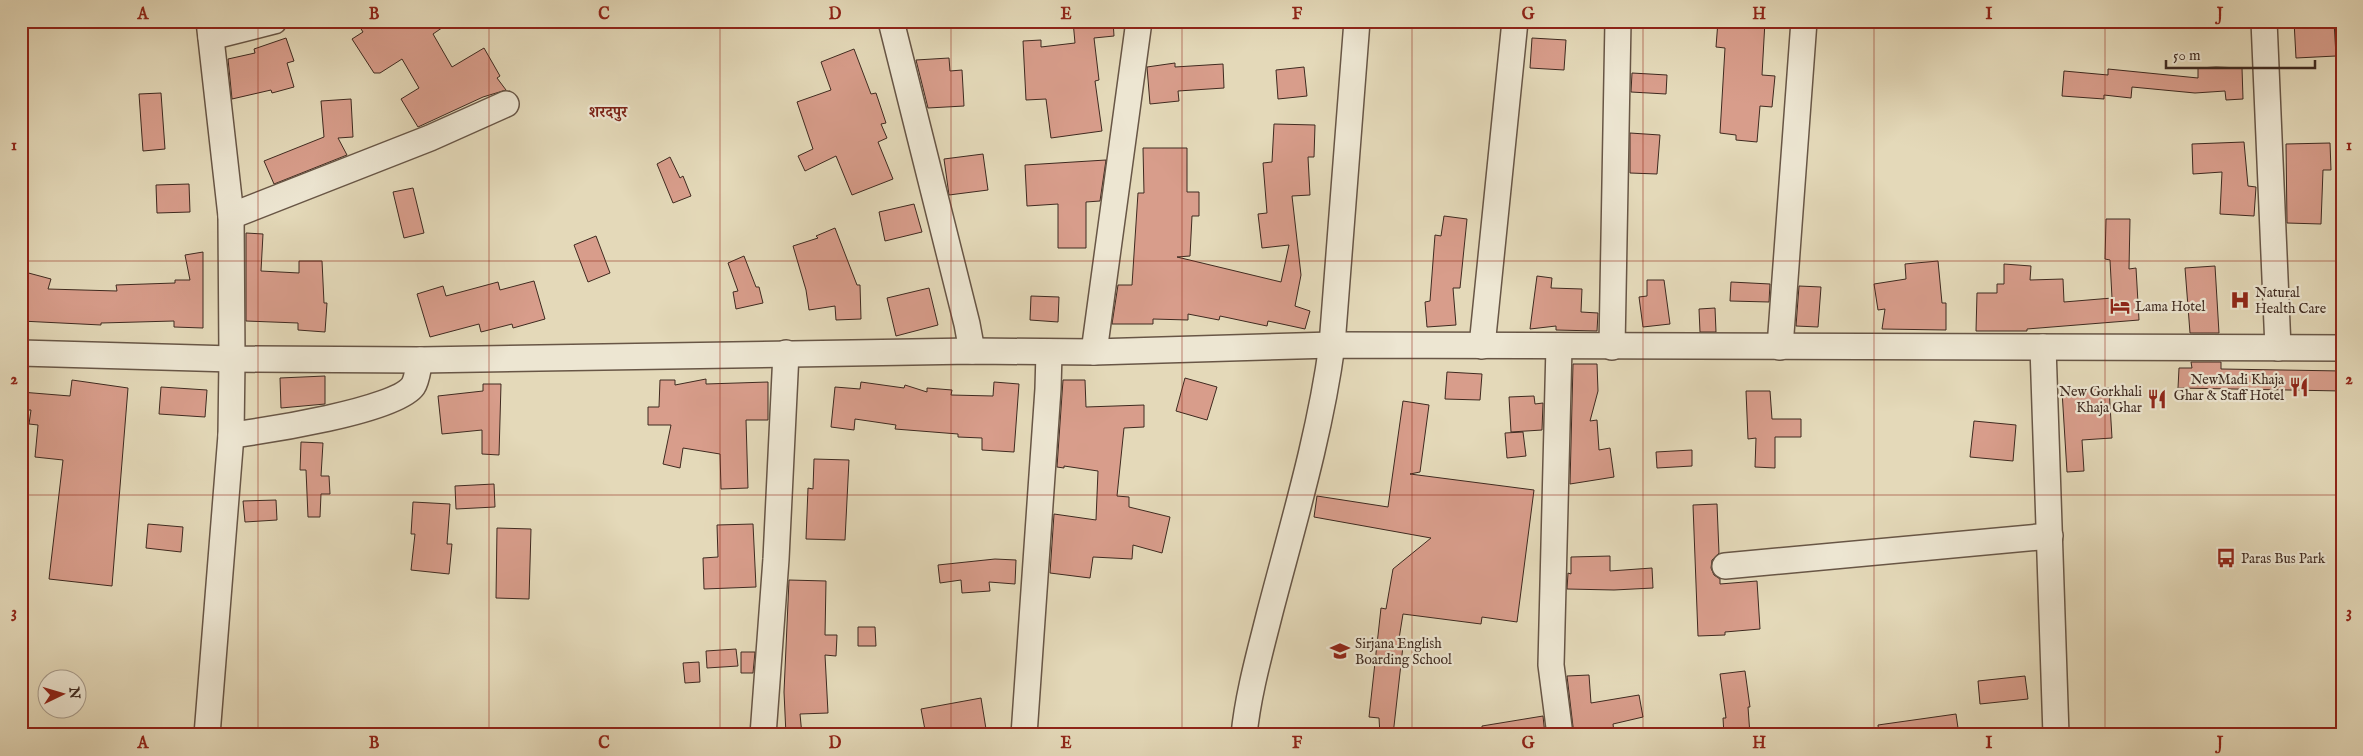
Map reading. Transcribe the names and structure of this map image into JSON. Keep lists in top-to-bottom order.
{
  "districts": ["शरदपुर"],
  "places": {
    "hospital": ["Natural Health Care"],
    "hotel": ["Lama Hotel"],
    "restaurant": ["NewMadi Khaja Ghar & Staff Hotel", "New Gorkhali Khaja Ghar"],
    "bus stop": ["Paras Bus Park"],
    "school or university": ["Sirjana English Boarding School"]
  },
  "scale_bar": "50 m",
  "north": "right",
  "grid": {
    "columns": [
      "A",
      "B",
      "C",
      "D",
      "E",
      "F",
      "G",
      "H",
      "I",
      "J"
    ],
    "rows": ["1", "2", "3"]
  }
}
